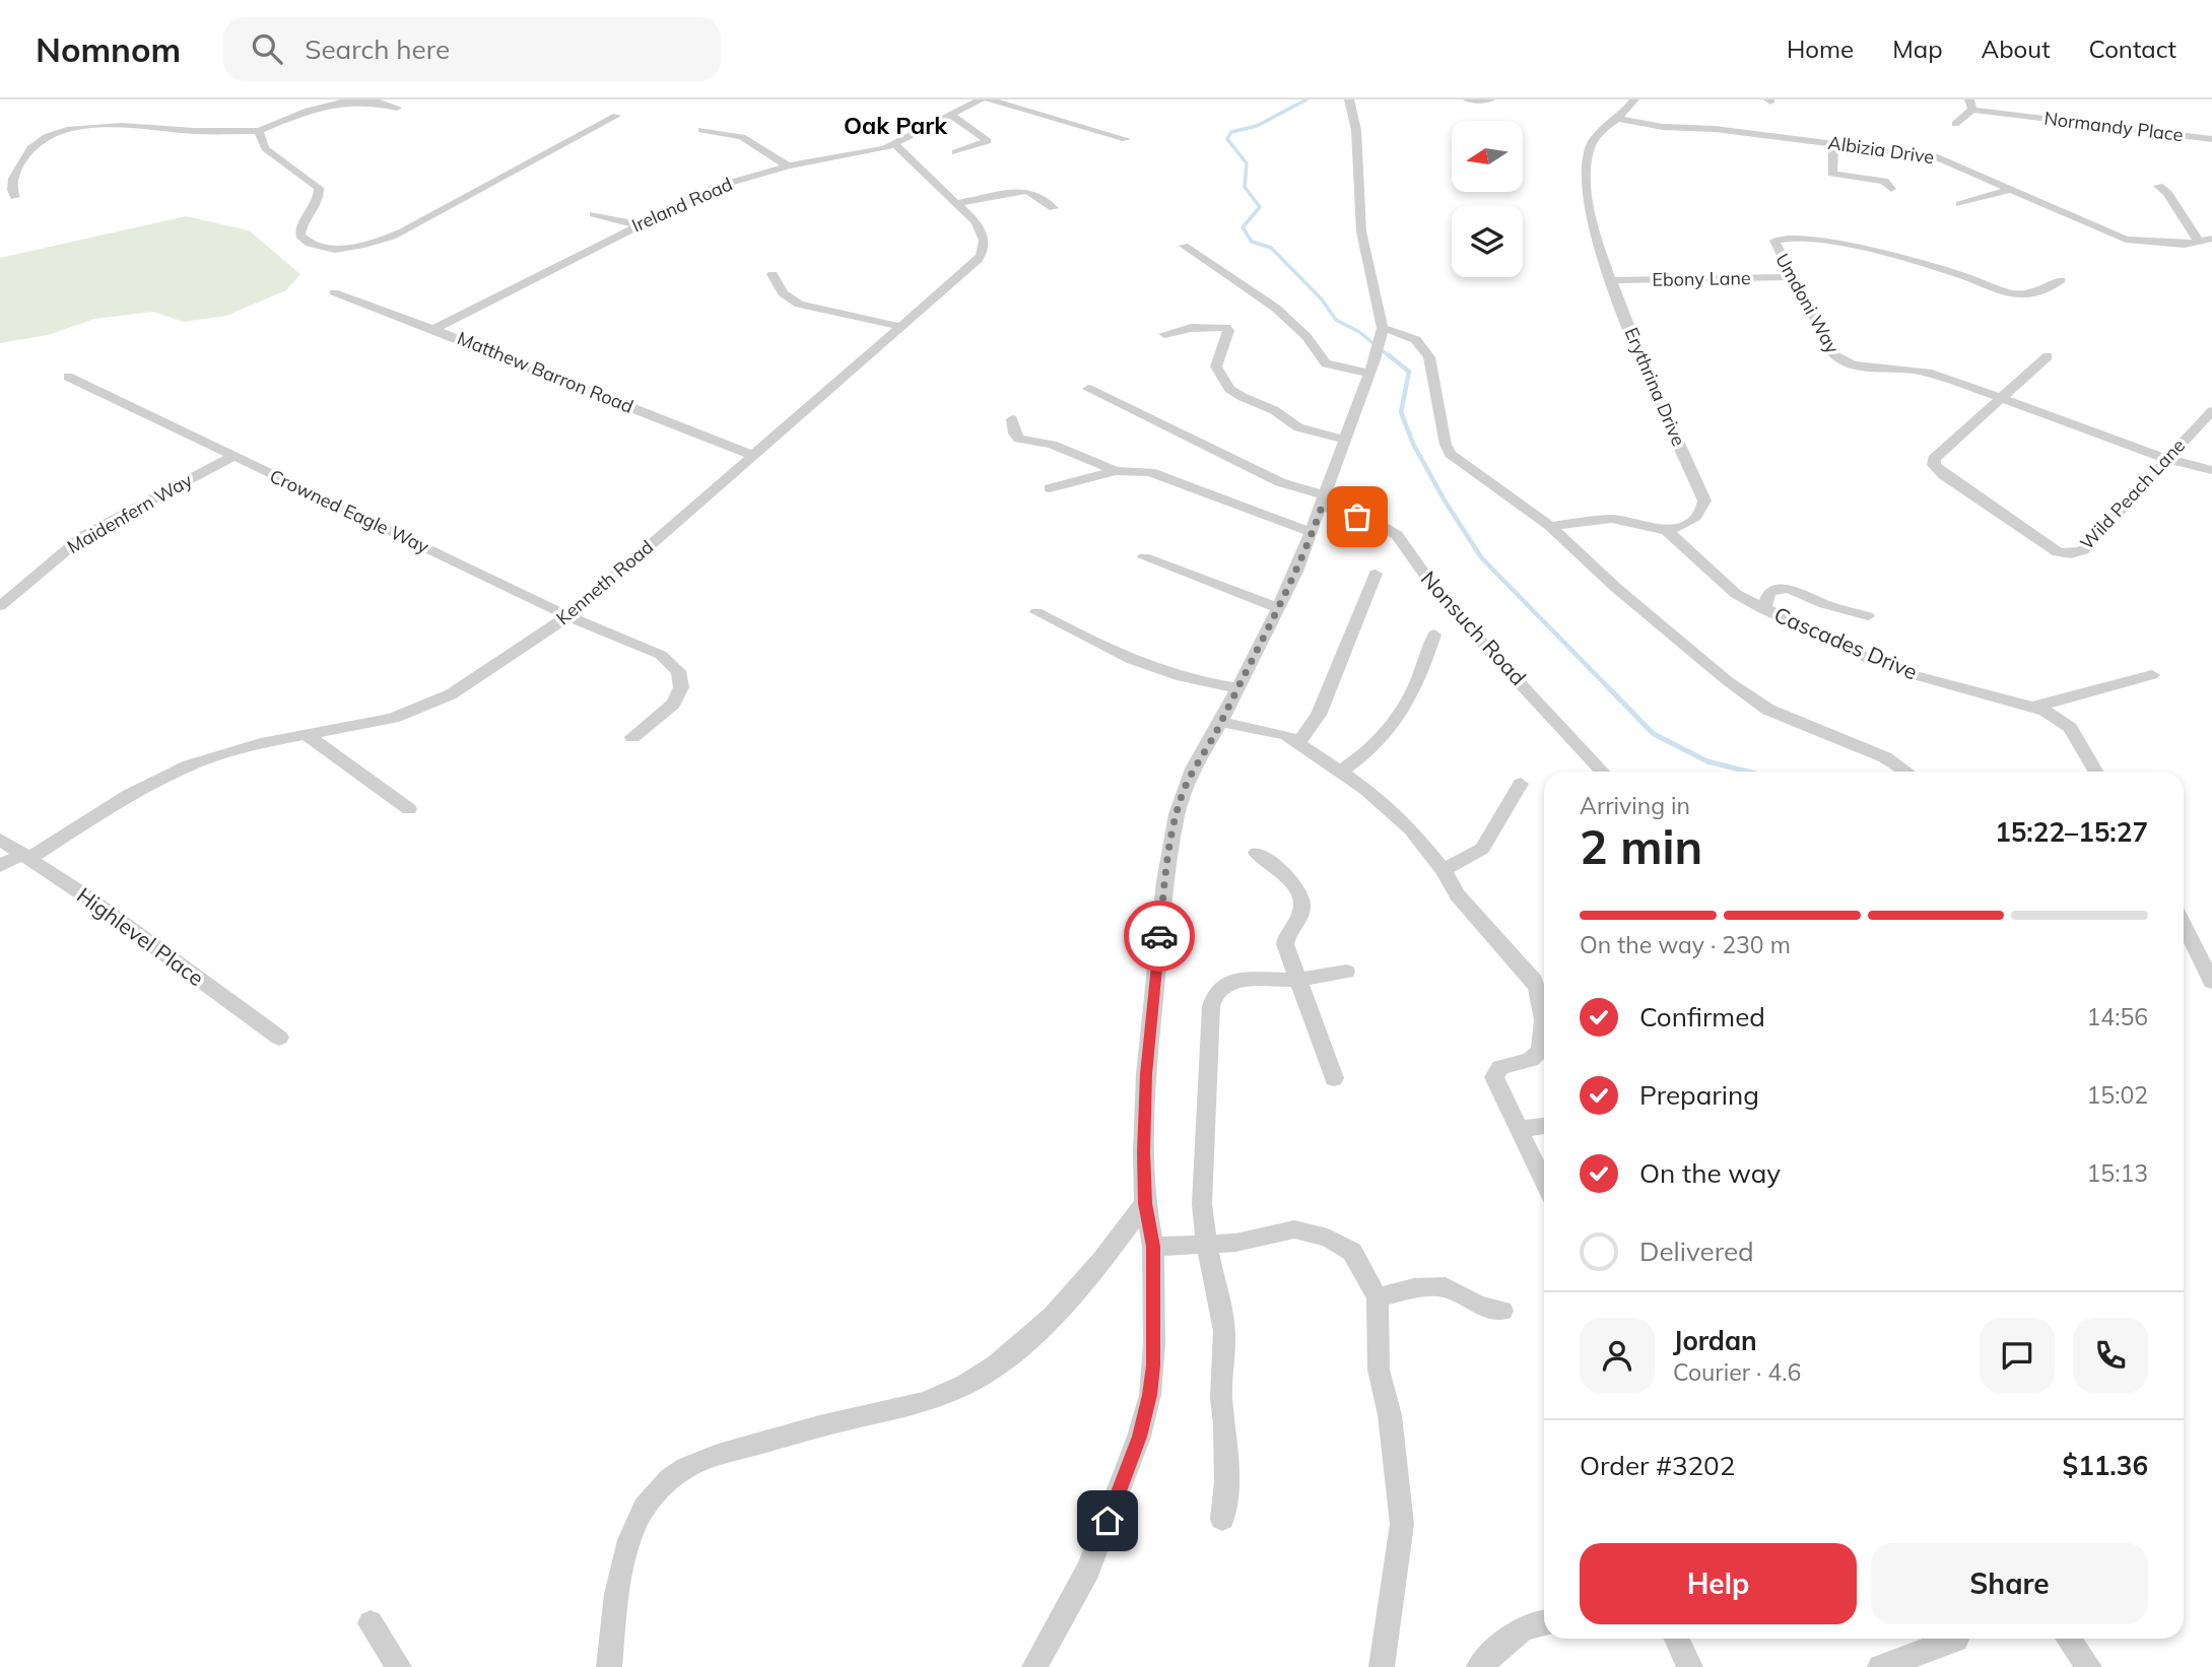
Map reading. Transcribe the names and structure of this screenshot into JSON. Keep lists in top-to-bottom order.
{
  "streets": {
    "street": [
      "Normandy Place",
      "Albizia Drive",
      "Ireland Road",
      "Ebony Lane",
      "Umdoni Way",
      "Matthew Barron Road",
      "Erythrina Drive",
      "Wild Peach Lane",
      "Crowned Eagle Way",
      "Maidenfern Way",
      "Kenneth Road",
      "Nonsuch Road",
      "Cascades Drive",
      "Highlevel Place"
    ]
  },
  "crossings": [
    ["Albizia Drive", "Erythrina Drive"],
    ["Ireland Road", "Matthew Barron Road"],
    ["Ireland Road", "Kenneth Road"],
    ["Ebony Lane", "Umdoni Way"],
    ["Ebony Lane", "Erythrina Drive"],
    ["Umdoni Way", "Wild Peach Lane"],
    ["Matthew Barron Road", "Kenneth Road"],
    ["Erythrina Drive", "Cascades Drive"],
    ["Crowned Eagle Way", "Maidenfern Way"],
    ["Crowned Eagle Way", "Kenneth Road"],
    ["Kenneth Road", "Highlevel Place"]
  ],
  "districts": ["Oak Park"],
  "north": "left",
  "page": {
    "header": "Nomnom",
    "search": "Search here",
    "nav": [
      "Home",
      "Map",
      "About",
      "Contact"
    ],
    "heading": ["2 min", "Arriving in", "15:22–15:27"],
    "panel": [
      "Jordan",
      "Courier · 4.6",
      "Order #3202",
      "$11.36"
    ],
    "bar": "On the way · 230 m",
    "list": [
      ["Confirmed", "14:56"],
      ["Preparing", "15:02"],
      ["On the way", "15:13"],
      "Delivered"
    ],
    "buttons": ["Help", "Share"]
  }
}
